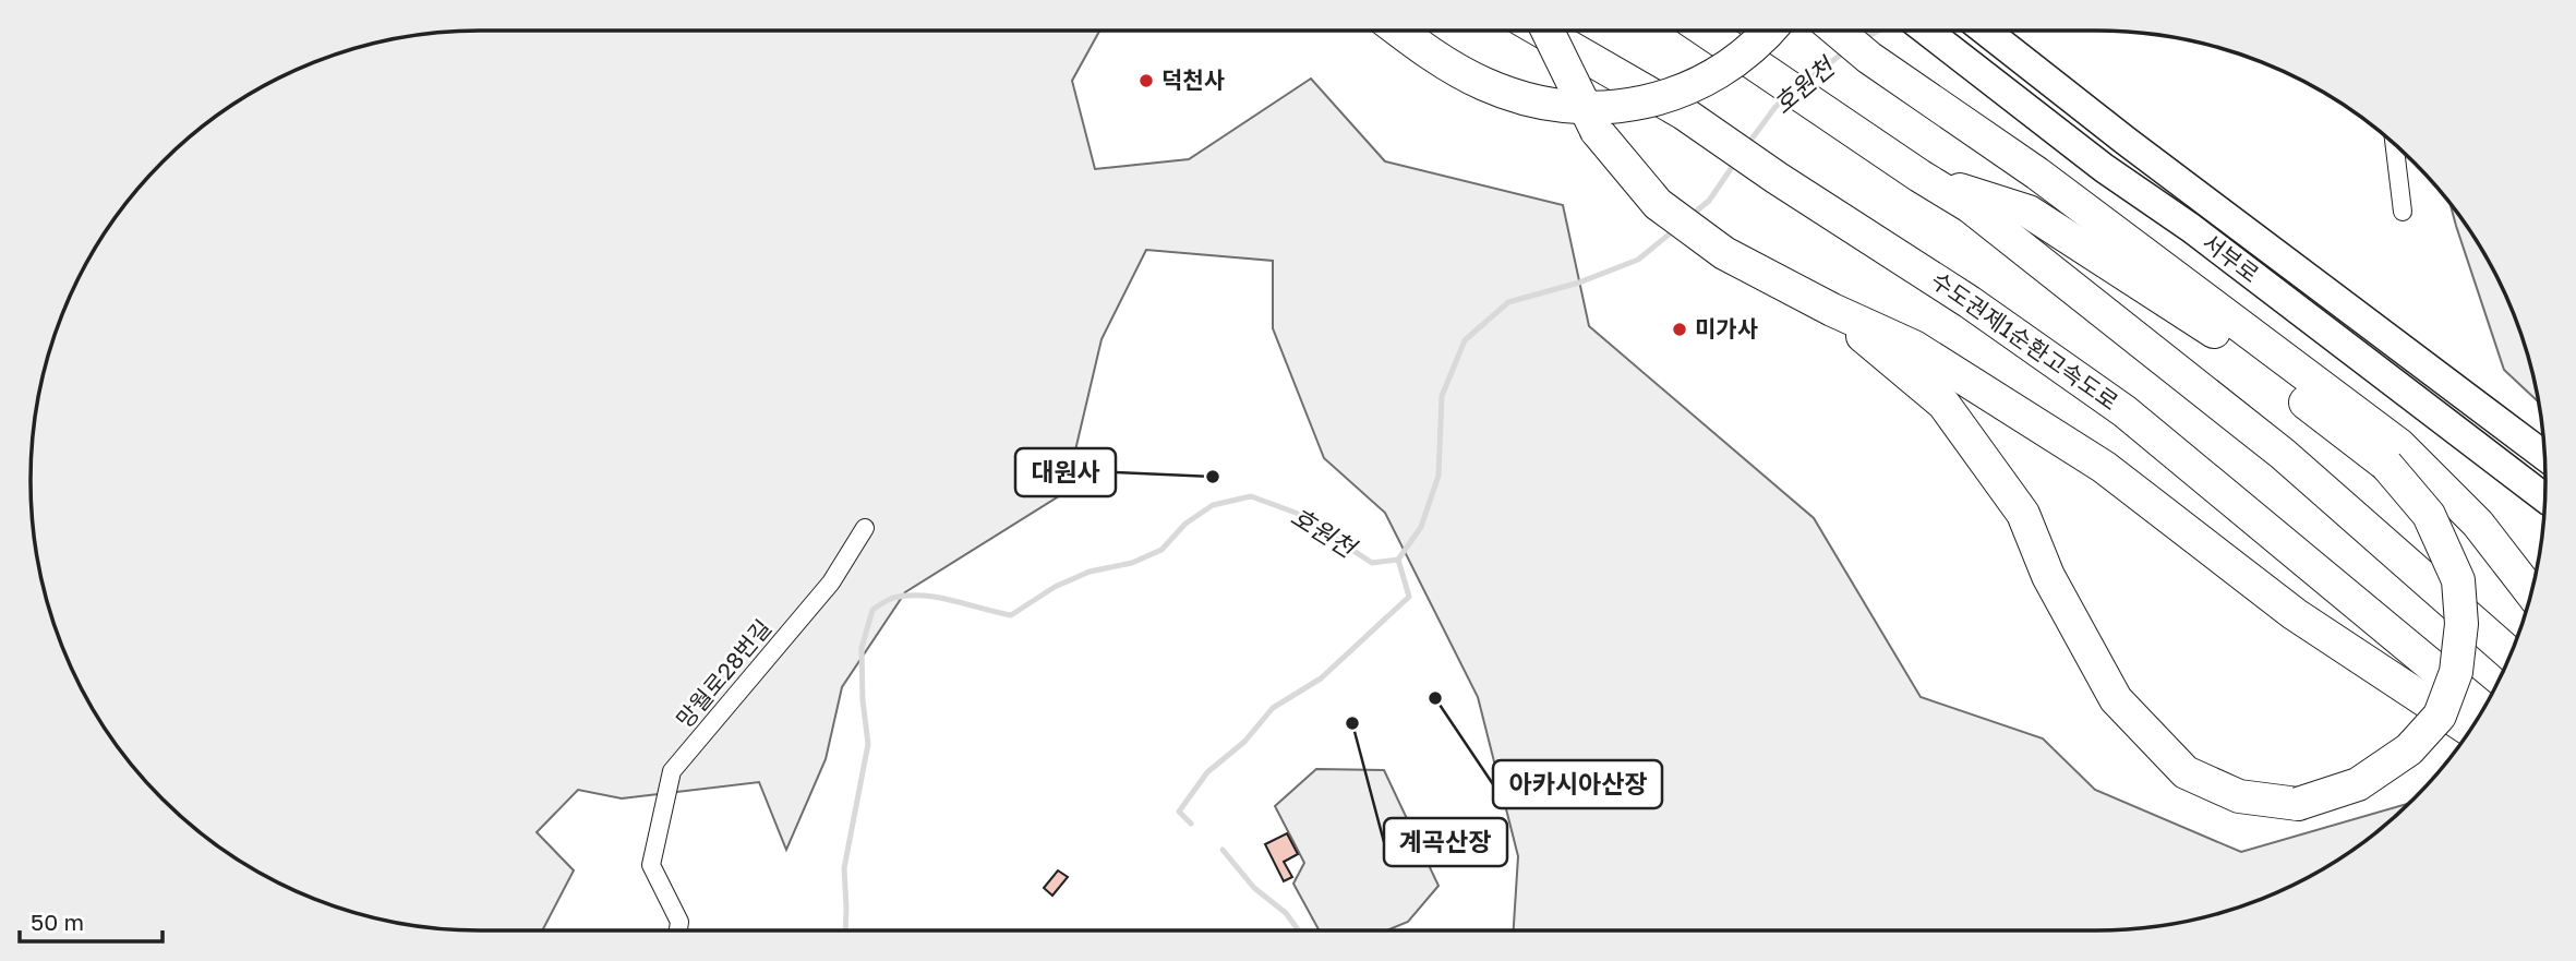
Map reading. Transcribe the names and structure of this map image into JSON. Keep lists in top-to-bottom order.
{
  "streets": {
    "highway": ["서부로", "수도권제1순환고속도로"],
    "street": ["망월로28번길"]
  },
  "water": ["호원천"],
  "places": [
    "덕천사",
    "미가사",
    "대원사",
    "아카시아산장",
    "계곡산장"
  ],
  "scale_bar": "50 m"
}
